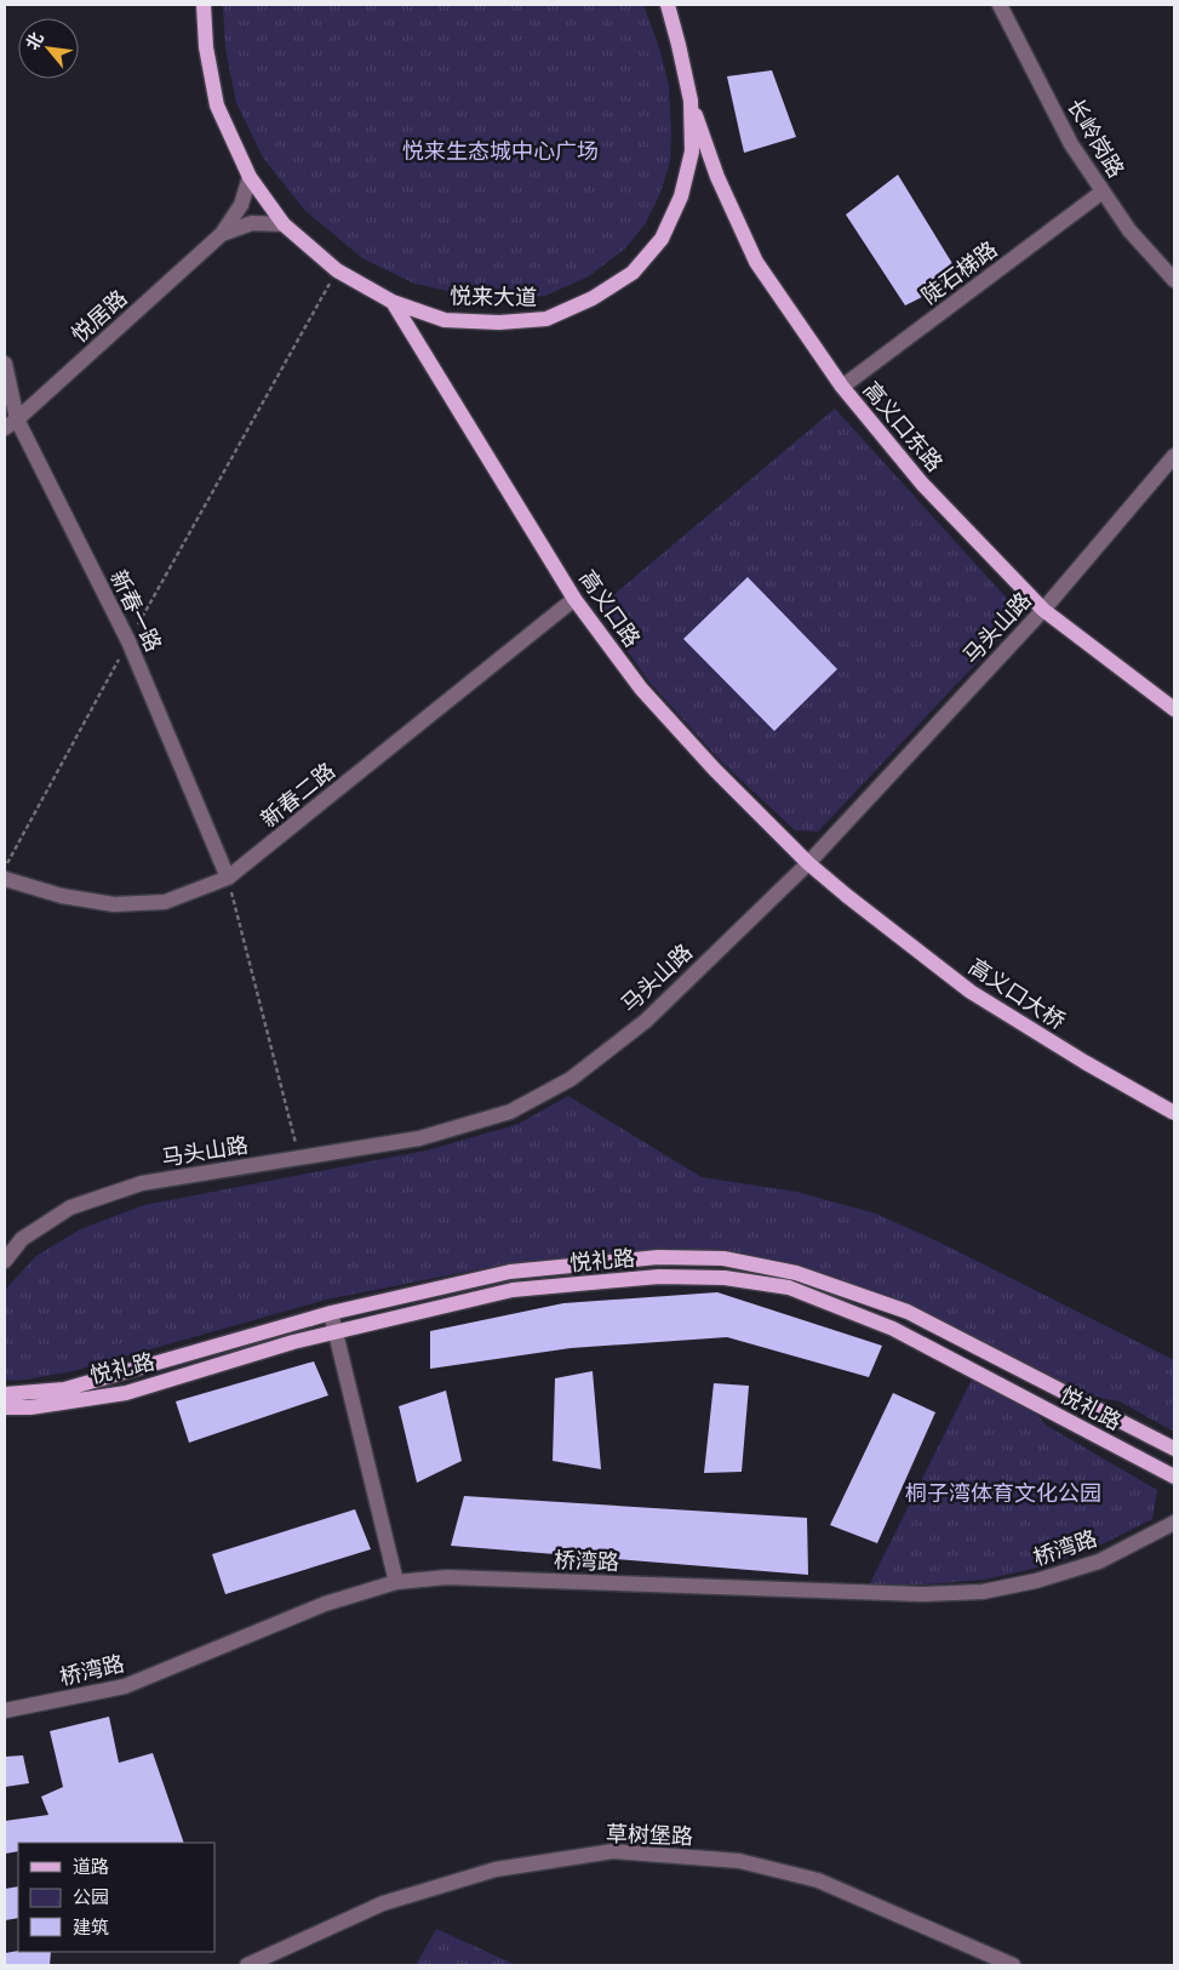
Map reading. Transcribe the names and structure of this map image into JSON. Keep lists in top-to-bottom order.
{
  "streets": {
    "main road": [
      "悦来大道",
      "高义口东路",
      "高义口路",
      "高义口大桥",
      "悦礼路"
    ],
    "street": [
      "长岭岗路",
      "陡石梯路",
      "悦居路",
      "新春一路",
      "马头山路",
      "新春二路",
      "桥湾路",
      "草树堡路"
    ]
  },
  "crossings": [
    ["长岭岗路", "陡石梯路"],
    ["陡石梯路", "高义口东路"],
    ["悦来大道", "高义口东路"],
    ["悦来大道", "高义口路"],
    ["悦居路", "新春一路"],
    ["高义口东路", "马头山路"],
    ["高义口路", "马头山路"],
    ["高义口路", "新春二路"],
    ["高义口路", "高义口大桥"],
    ["新春一路", "新春二路"]
  ],
  "parks": ["悦来生态城中心广场", "桐子湾体育文化公园"],
  "legend": ["道路", "公园", "建筑"],
  "north": "top left"
}
